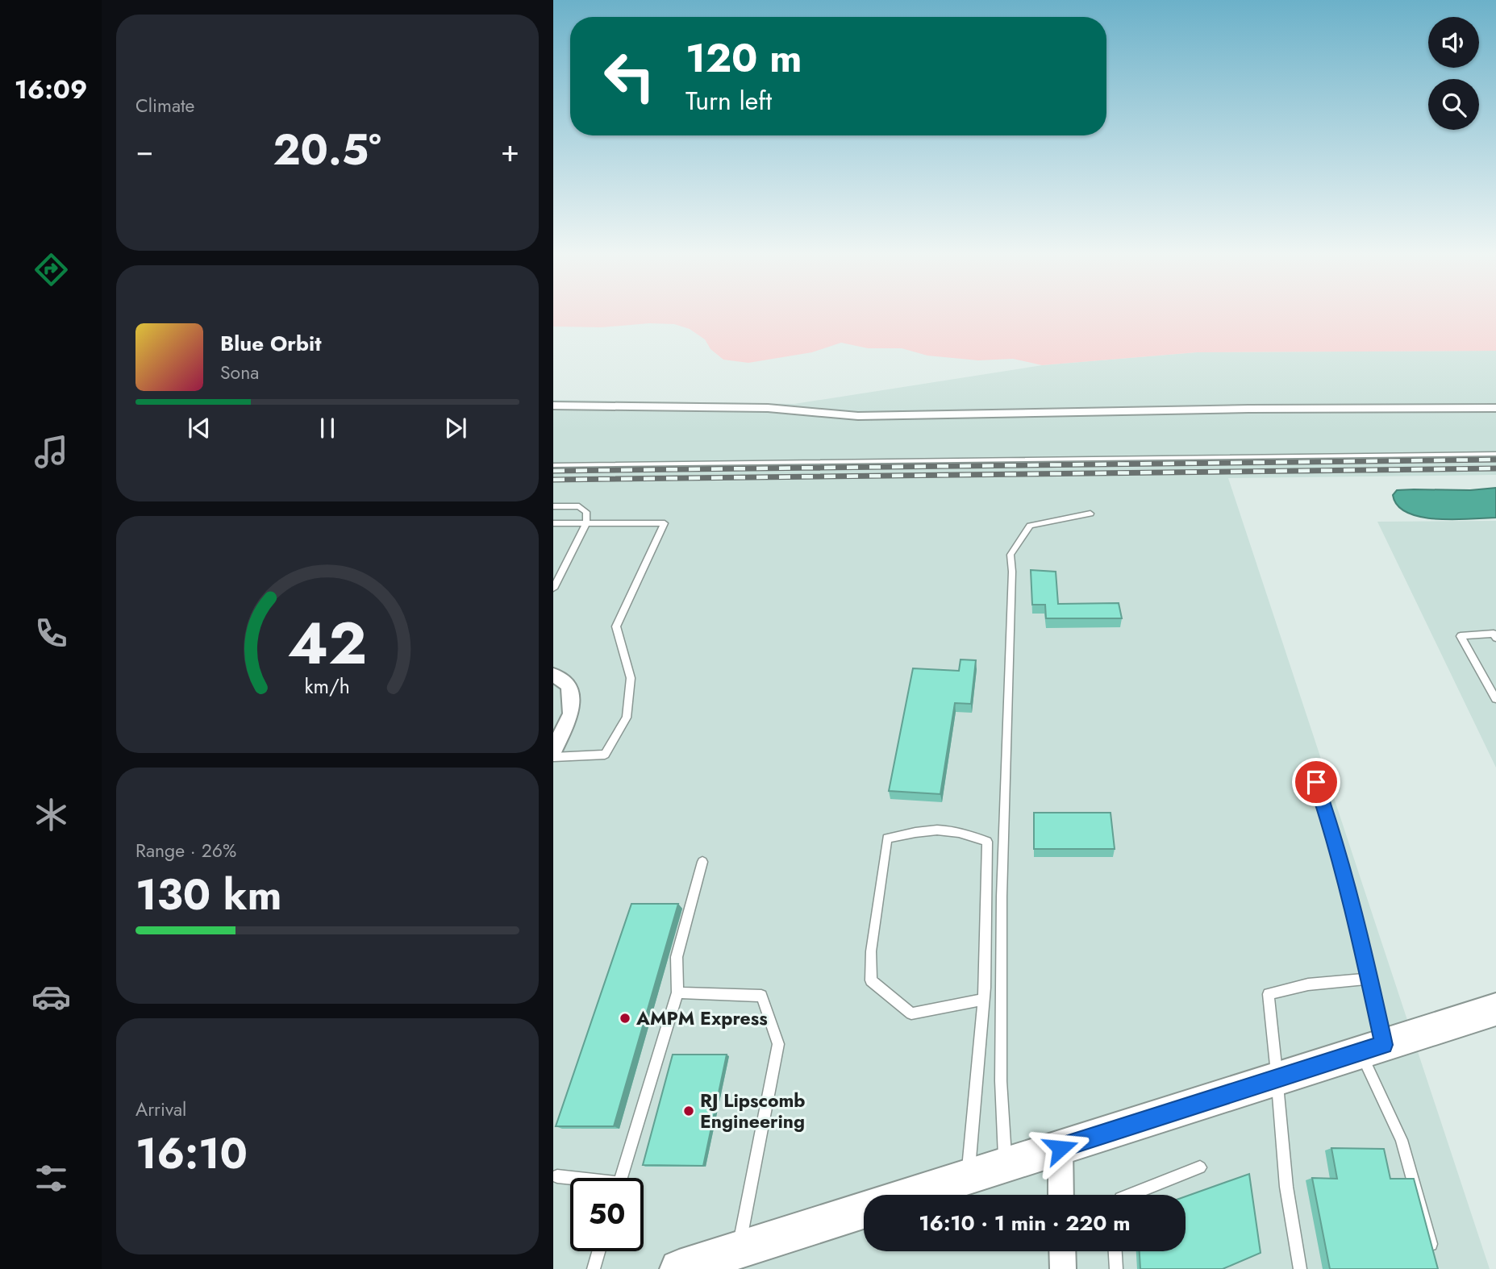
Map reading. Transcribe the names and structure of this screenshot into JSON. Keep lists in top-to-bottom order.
{
  "places": ["AMPM Express", "RJ Lipscomb Engineering"],
  "page": {
    "tabs": "16:09",
    "tile": [
      "Climate",
      ["Range · 26%", "130 km"],
      ["Arrival", "16:10"]
    ],
    "turn": ["120 m", "Turn left"],
    "heat": ["−", "20.5°", "+"],
    "song": ["Blue Orbit", "Sona"],
    "limit": "50",
    "trip": "16:10 · 1 min · 220 m",
    "gauge": ["42", "km/h"]
  }
}
